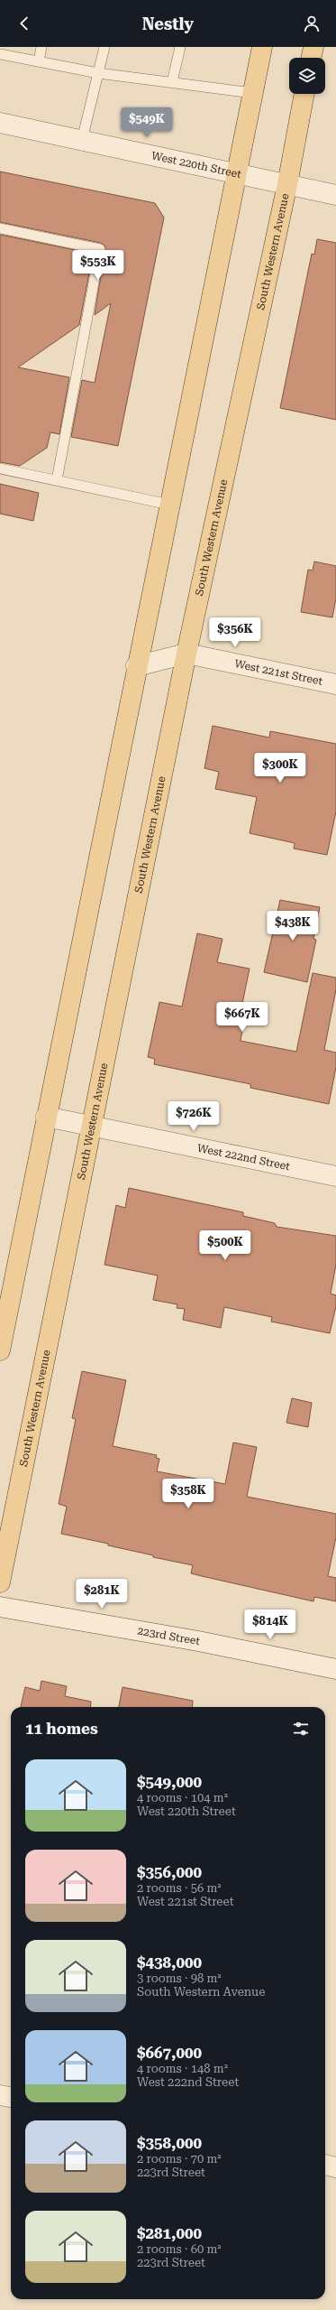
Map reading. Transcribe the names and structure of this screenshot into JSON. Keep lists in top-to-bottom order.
{
  "streets": {
    "main road": ["South Western Avenue"],
    "street": [
      "West 220th Street",
      "West 221st Street",
      "West 222nd Street",
      "223rd Street"
    ]
  },
  "crossings": [
    ["West 220th Street", "South Western Avenue"],
    ["South Western Avenue", "West 221st Street"],
    ["South Western Avenue", "West 222nd Street"]
  ],
  "page": {
    "header": "Nestly",
    "price": [
      "$549K",
      "$553K",
      "$356K",
      "$300K",
      "$438K",
      "$667K",
      "$726K",
      "$500K",
      "$358K",
      "$281K",
      "$814K"
    ],
    "heading": "11 homes",
    "list": [
      {
        "name": "$549,000",
        "note": "4 rooms · 104 m² · West 220th Street"
      },
      {
        "name": "$356,000",
        "note": "2 rooms · 56 m² · West 221st Street"
      },
      {
        "name": "$438,000",
        "note": "3 rooms · 98 m² · South Western Avenue"
      },
      {
        "name": "$667,000",
        "note": "4 rooms · 148 m² · West 222nd Street"
      },
      {
        "name": "$358,000",
        "note": "2 rooms · 70 m² · 223rd Street"
      },
      {
        "name": "$281,000",
        "note": "2 rooms · 60 m² · 223rd Street"
      }
    ]
  }
}
